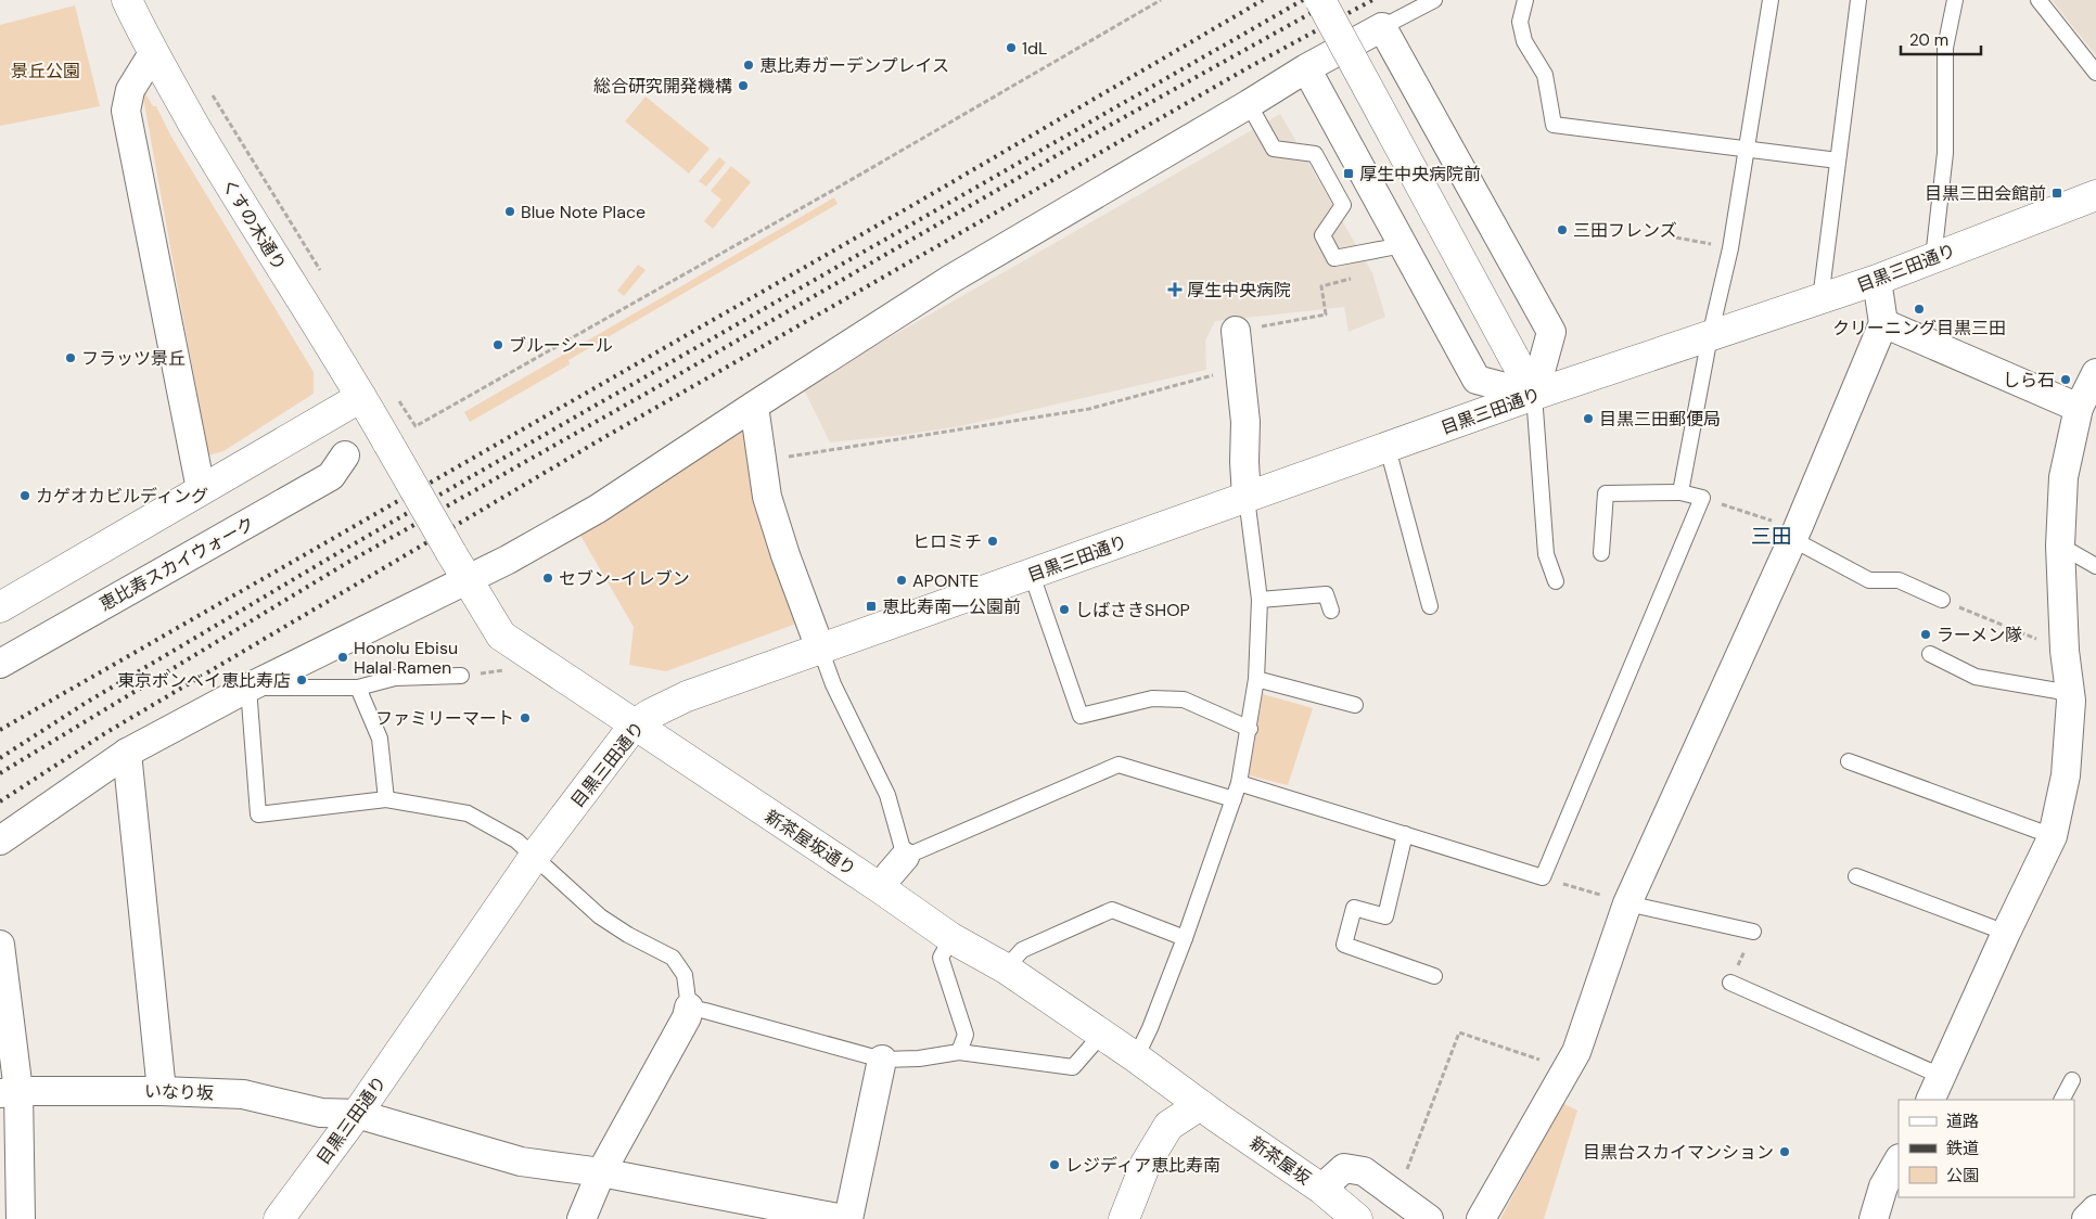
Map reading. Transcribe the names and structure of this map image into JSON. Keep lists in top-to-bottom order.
{
  "streets": {
    "street": [
      "くすの木通り",
      "目黒三田通り",
      "恵比寿スカイウォーク",
      "新茶屋坂通り",
      "いなり坂",
      "新茶屋坂"
    ]
  },
  "crossings": [
    ["くすの木通り", "新茶屋坂通り"],
    ["目黒三田通り", "新茶屋坂通り"],
    ["目黒三田通り", "いなり坂"],
    ["新茶屋坂通り", "新茶屋坂"]
  ],
  "districts": ["三田"],
  "parks": ["景丘公園"],
  "places": {
    "other": [
      "1dL",
      "恵比寿ガーデンプレイス",
      "総合研究開発機構",
      "Blue Note Place",
      "三田フレンズ",
      "クリーニング目黒三田",
      "ブルーシール",
      "フラッツ景丘",
      "しら石",
      "目黒三田郵便局",
      "カゲオカビルディング",
      "ヒロミチ",
      "セブン-イレブン",
      "APONTE",
      "しばさきSHOP",
      "ラーメン隊",
      "Honolu Ebisu Halal Ramen",
      "東京ボンベイ恵比寿店",
      "ファミリーマート",
      "目黒台スカイマンション",
      "レジディア恵比寿南"
    ],
    "transit": ["厚生中央病院前", "目黒三田会館前", "恵比寿南一公園前"],
    "health": ["厚生中央病院"]
  },
  "legend": ["道路", "鉄道", "公園"],
  "scale_bar": "20 m"
}
